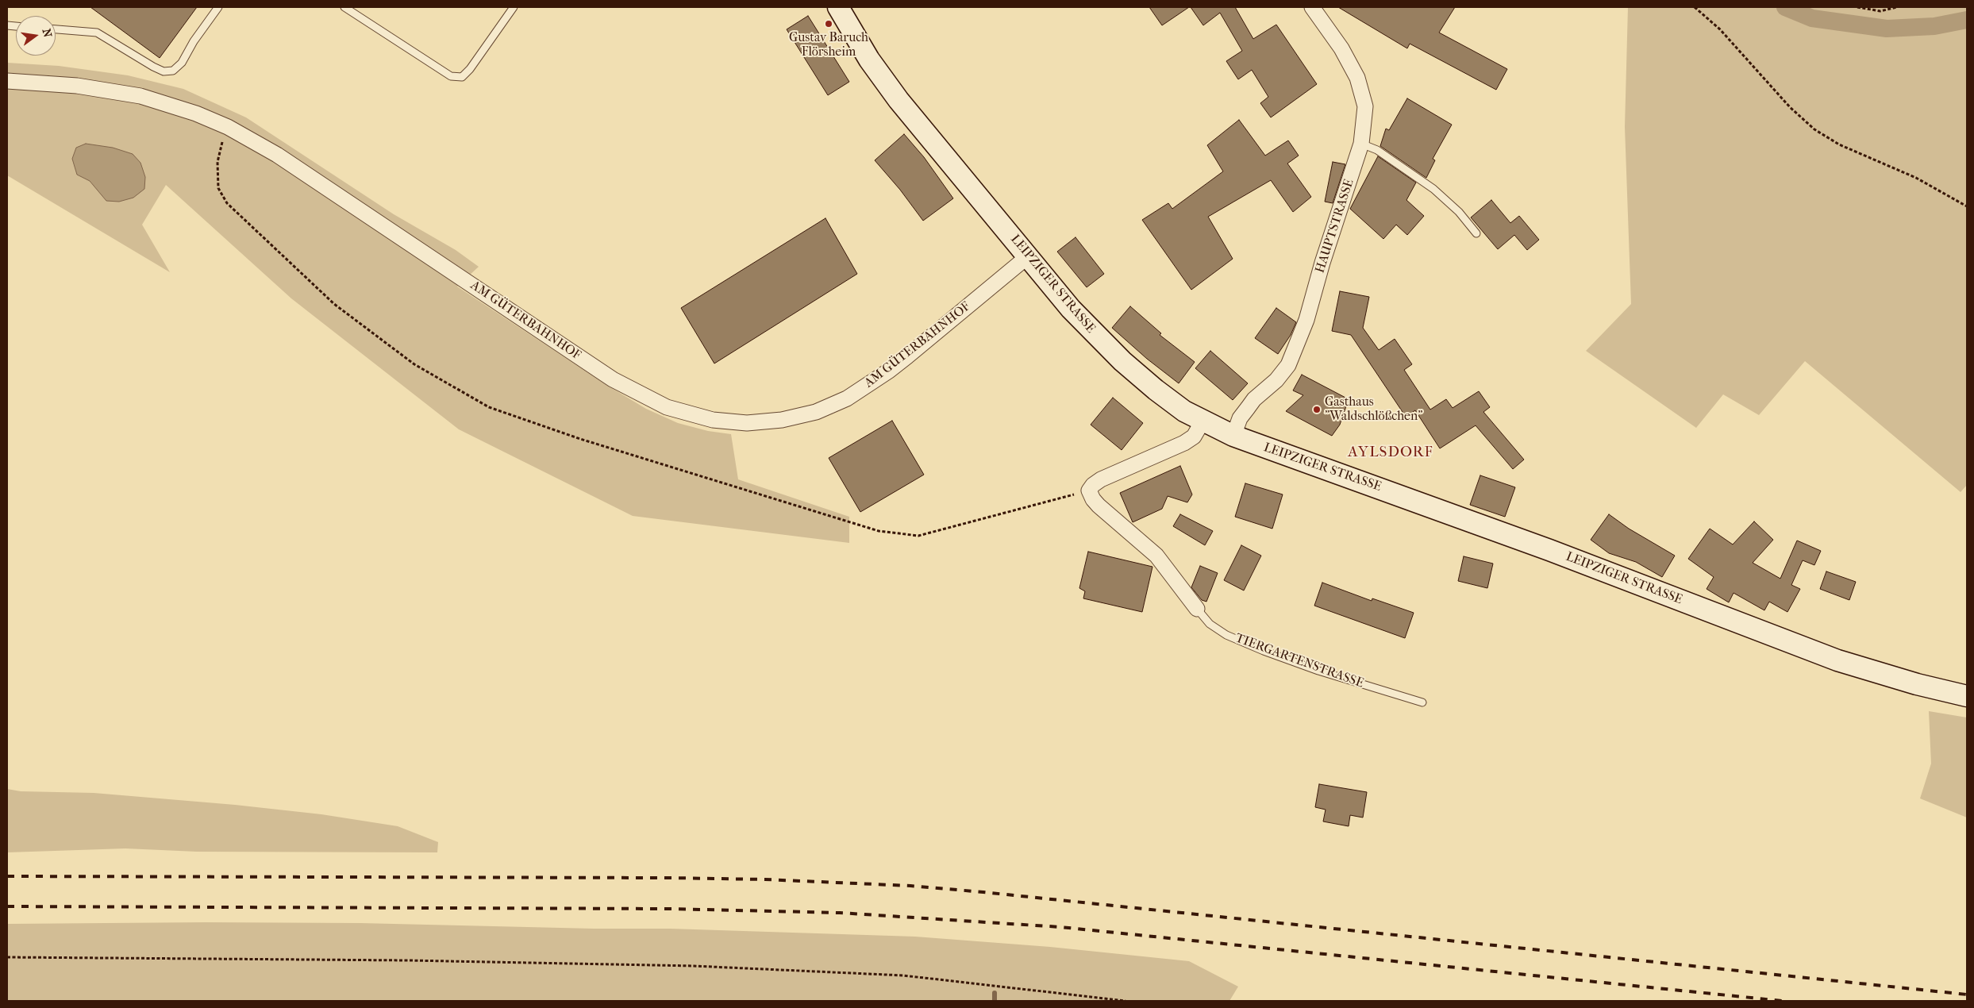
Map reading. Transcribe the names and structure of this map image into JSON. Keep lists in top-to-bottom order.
{
  "streets": {
    "street": [
      "HAUPTSTRASSE",
      "LEIPZIGER STRASSE",
      "AM GÜTERBAHNHOF",
      "TIERGARTENSTRASSE"
    ]
  },
  "crossings": [
    ["HAUPTSTRASSE", "LEIPZIGER STRASSE"],
    ["LEIPZIGER STRASSE", "AM GÜTERBAHNHOF"]
  ],
  "districts": ["AYLSDORF"],
  "places": ["Gustav Baruch Flörsheim", "Gasthaus \"Waldschlößchen\""],
  "north": "right"
}
